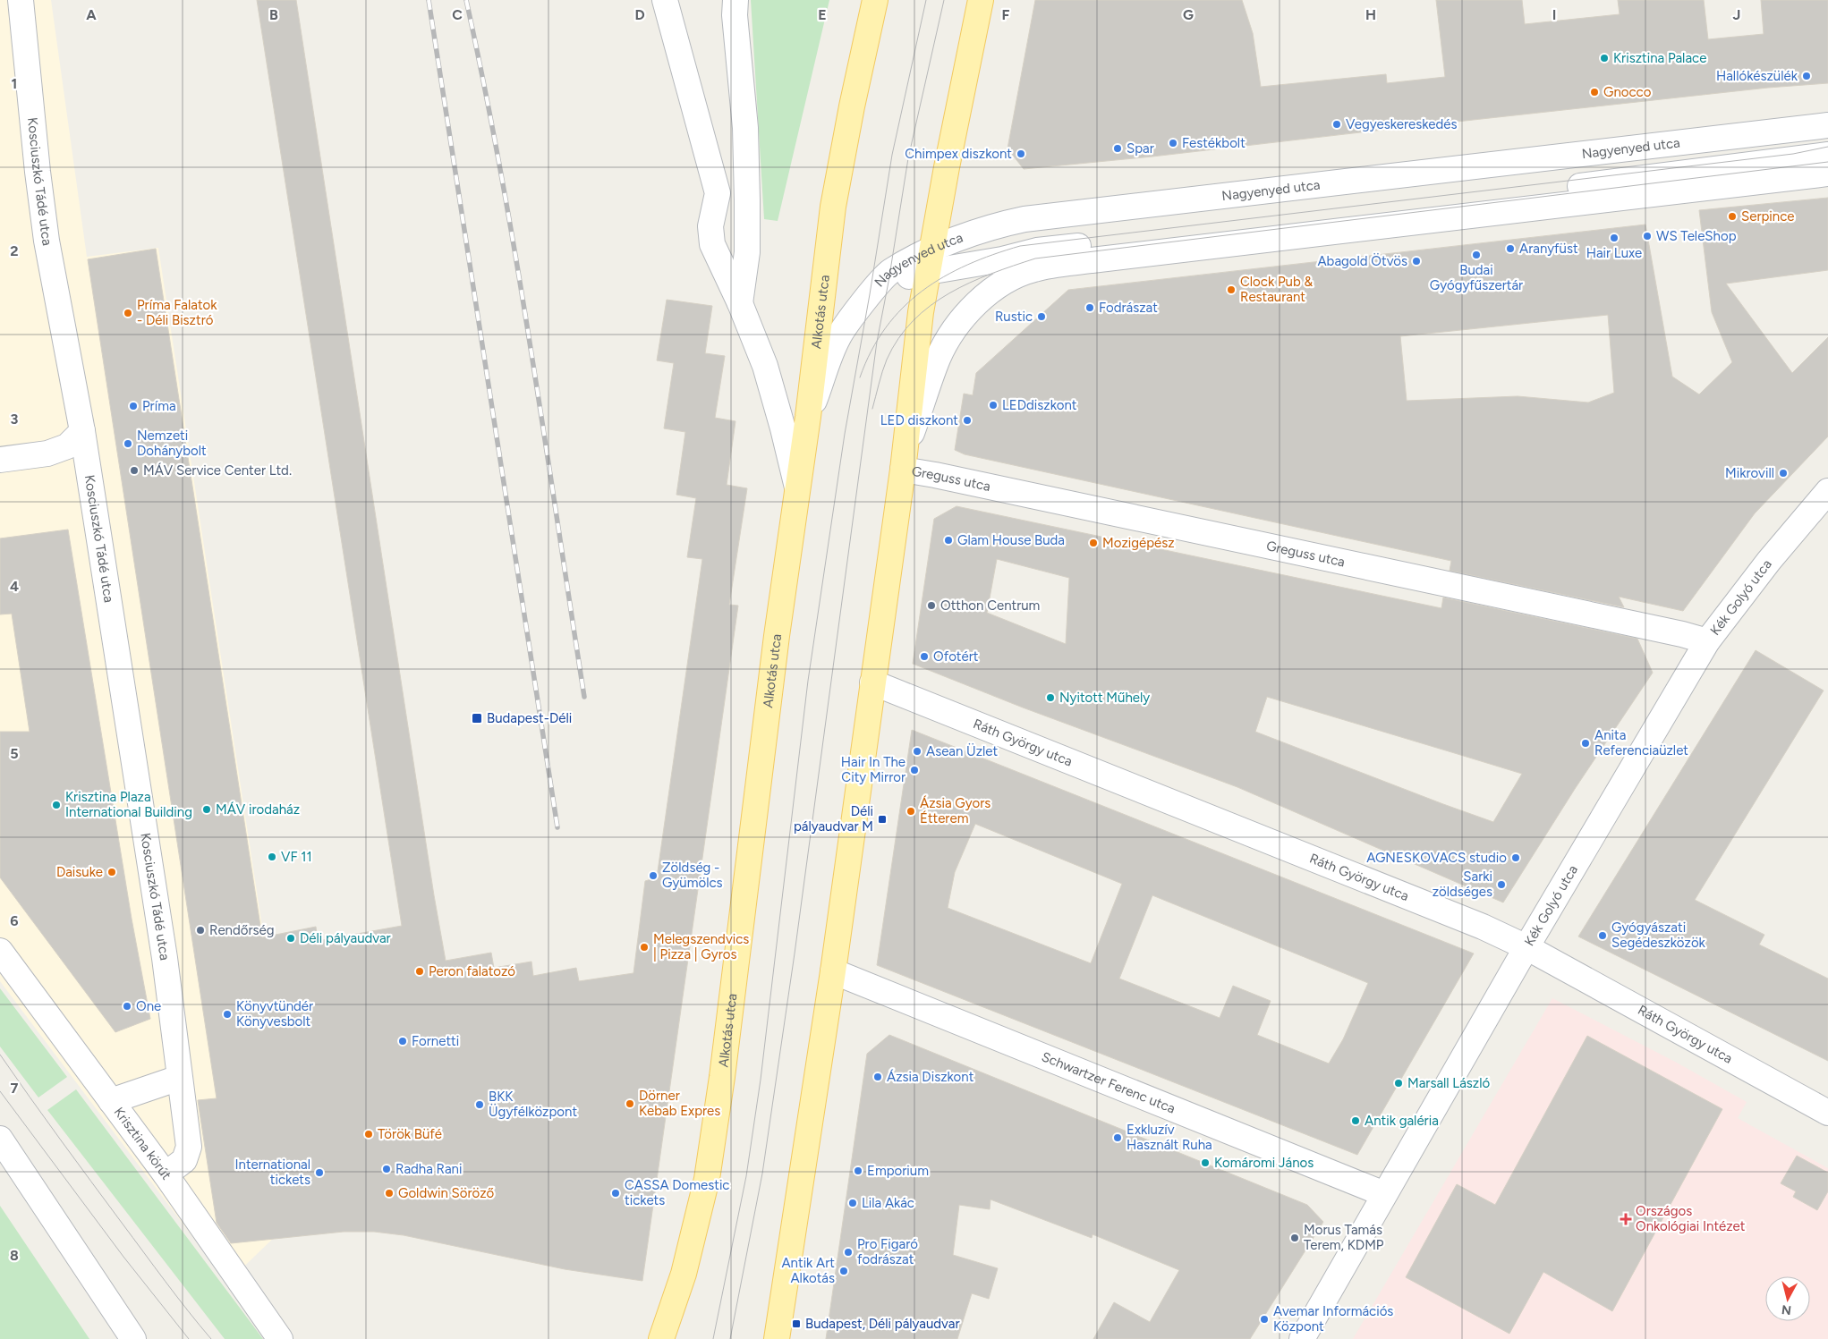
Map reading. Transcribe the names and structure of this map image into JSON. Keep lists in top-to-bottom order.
{
  "streets": {
    "main road": ["Alkotás utca"],
    "street": [
      "Nagyenyed utca",
      "Kosciuszkó Tádé utca",
      "Greguss utca",
      "Kék Golyó utca",
      "Ráth György utca",
      "Schwartzer Ferenc utca",
      "Krisztina körút"
    ]
  },
  "crossings": [
    ["Nagyenyed utca", "Alkotás utca"],
    ["Kosciuszkó Tádé utca", "Krisztina körút"],
    ["Greguss utca", "Kék Golyó utca"],
    ["Kék Golyó utca", "Ráth György utca"],
    ["Kék Golyó utca", "Schwartzer Ferenc utca"]
  ],
  "places": {
    "other": [
      "Krisztina Palace",
      "Hallókészülék",
      "Gnocco",
      "Vegyeskereskedés",
      "Festékbolt",
      "Spar",
      "Chimpex diszkont",
      "Serpince",
      "WS TeleShop",
      "Hair Luxe",
      "Aranyfüst",
      "Budai Gyógyfűszertár",
      "Abagold Ötvös",
      "Clock Pub & Restaurant",
      "Fodrászat",
      "Príma Falatok - Déli Bisztró",
      "Rustic",
      "LEDdiszkont",
      "Príma",
      "LED diszkont",
      "Nemzeti Dohánybolt",
      "MÁV Service Center Ltd.",
      "Mikrovill",
      "Glam House Buda",
      "Mozigépész",
      "Otthon Centrum",
      "Ofotért",
      "Nyitott Műhely",
      "Anita Referenciaüzlet",
      "Asean Üzlet",
      "Hair In The City Mirror",
      "Krisztina Plaza International Building",
      "MÁV irodaház",
      "Ázsia Gyors Étterem",
      "VF 11",
      "AGNESKOVACS studio",
      "Daisuke",
      "Zöldség - Gyümölcs",
      "Sarki zöldséges",
      "Rendőrség",
      "Gyógyászati Segédeszközök",
      "Déli pályaudvar",
      "Melegszendvics | Pizza | Gyros",
      "Peron falatozó",
      "One",
      "Könyvtündér Könyvesbolt",
      "Fornetti",
      "Ázsia Diszkont",
      "Marsall László",
      "Dörner Kebab Expres",
      "BKK Ügyfélközpont",
      "Antik galéria",
      "Török Büfé",
      "Exkluzív Használt Ruha",
      "Komáromi János",
      "Radha Rani",
      "Emporium",
      "International tickets",
      "Goldwin Söröző",
      "CASSA Domestic tickets",
      "Lila Akác",
      "Morus Tamás Terem, KDMP",
      "Pro Figaró fodrászat",
      "Antik Art Alkotás",
      "Avemar Információs Központ"
    ],
    "transit": ["Budapest-Déli", "Déli pályaudvar M", "Budapest, Déli pályaudvar"],
    "health": ["Országos Onkológiai Intézet"]
  },
  "north": "bottom",
  "grid": {
    "columns": [
      "A",
      "B",
      "C",
      "D",
      "E",
      "F",
      "G",
      "H",
      "I",
      "J"
    ],
    "rows": [
      "1",
      "2",
      "3",
      "4",
      "5",
      "6",
      "7",
      "8"
    ]
  }
}
